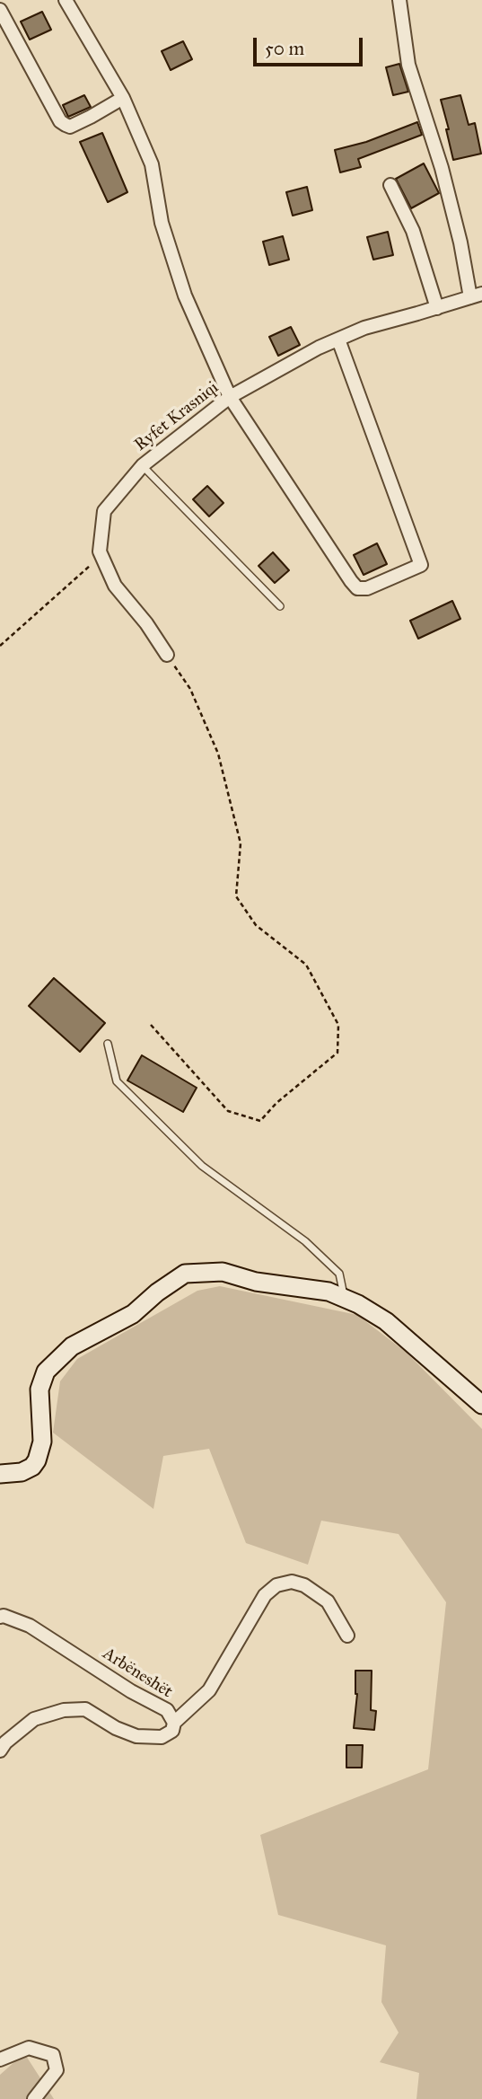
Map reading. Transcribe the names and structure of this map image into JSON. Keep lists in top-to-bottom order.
{
  "streets": {
    "street": ["Ryfet Krasniqi", "Arbëneshët"]
  },
  "scale_bar": "50 m"
}
